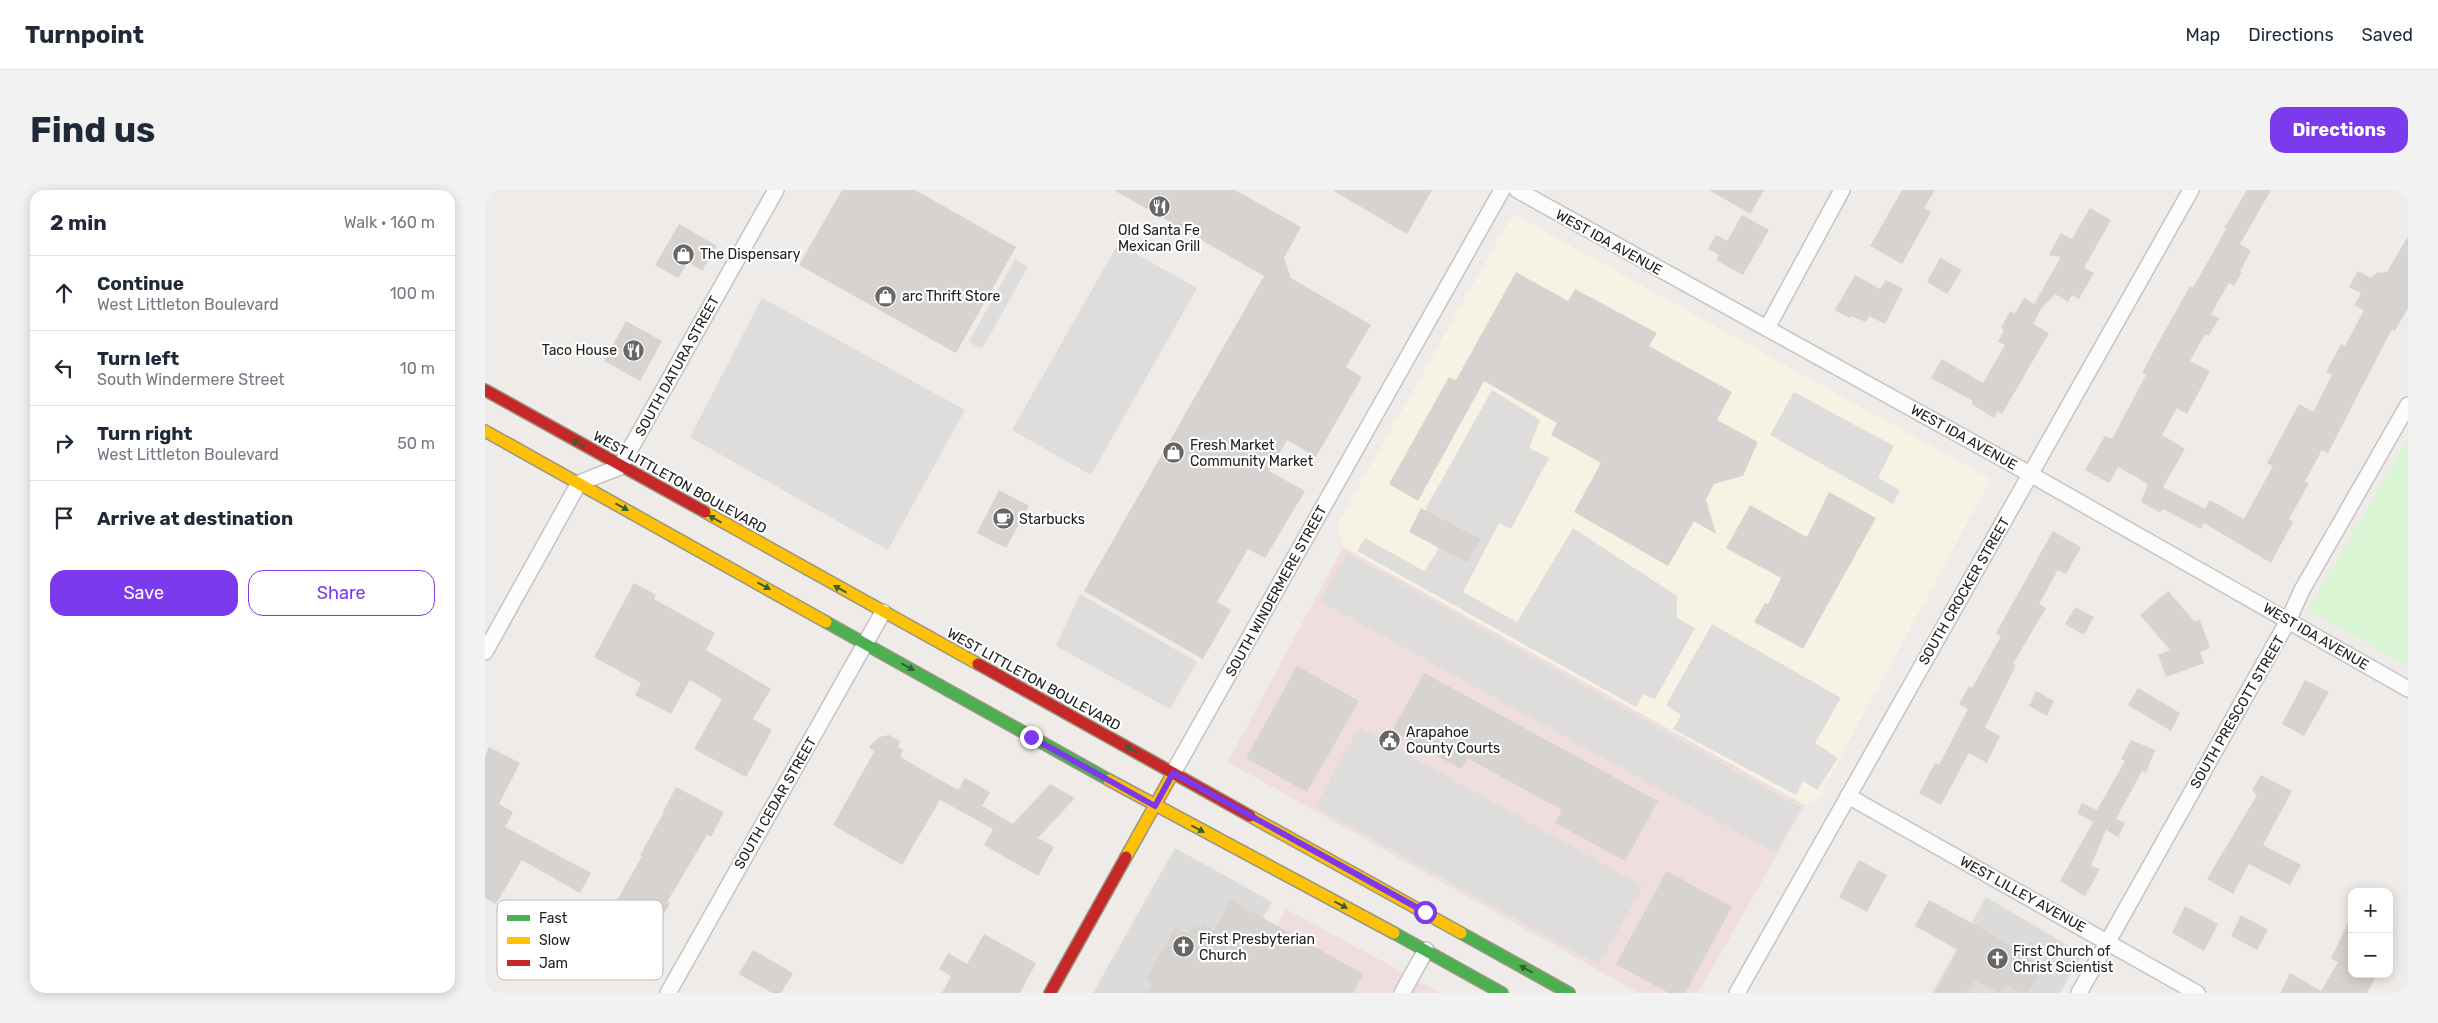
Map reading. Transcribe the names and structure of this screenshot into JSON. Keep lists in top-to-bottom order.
{
  "streets": {
    "main road": ["WEST LITTLETON BOULEVARD", "SOUTH WINDERMERE STREET"],
    "street": [
      "WEST IDA AVENUE",
      "SOUTH DATURA STREET",
      "SOUTH CROCKER STREET",
      "SOUTH PRESCOTT STREET",
      "SOUTH CEDAR STREET",
      "WEST LILLEY AVENUE"
    ]
  },
  "crossings": [
    ["WEST IDA AVENUE", "SOUTH CROCKER STREET"],
    ["WEST IDA AVENUE", "SOUTH PRESCOTT STREET"],
    ["SOUTH DATURA STREET", "WEST LITTLETON BOULEVARD"],
    ["WEST LITTLETON BOULEVARD", "SOUTH WINDERMERE STREET"],
    ["WEST LITTLETON BOULEVARD", "SOUTH CEDAR STREET"],
    ["SOUTH CROCKER STREET", "WEST LILLEY AVENUE"],
    ["SOUTH PRESCOTT STREET", "WEST LILLEY AVENUE"]
  ],
  "places": {
    "restaurant": ["Old Santa Fe Mexican Grill", "Taco House"],
    "shop": ["The Dispensary", "arc Thrift Store", "Fresh Market Community Market"],
    "cafe": ["Starbucks"],
    "public building": ["Arapahoe County Courts"],
    "church": ["First Presbyterian Church", "First Church of Christ Scientist"]
  },
  "legend": ["Fast", "Slow", "Jam"],
  "page": {
    "header": "Turnpoint",
    "nav": ["Map", "Directions", "Saved"],
    "buttons": [
      "Directions",
      ["Save", "Share"]
    ],
    "title": "Find us",
    "heading": ["2 min", "Walk · 160 m"],
    "list": [
      ["Continue", "West Littleton Boulevard", "100 m"],
      ["Turn left", "South Windermere Street", "10 m"],
      ["Turn right", "West Littleton Boulevard", "50 m"],
      "Arrive at destination"
    ],
    "map_buttons": ["+", "−"]
  }
}
